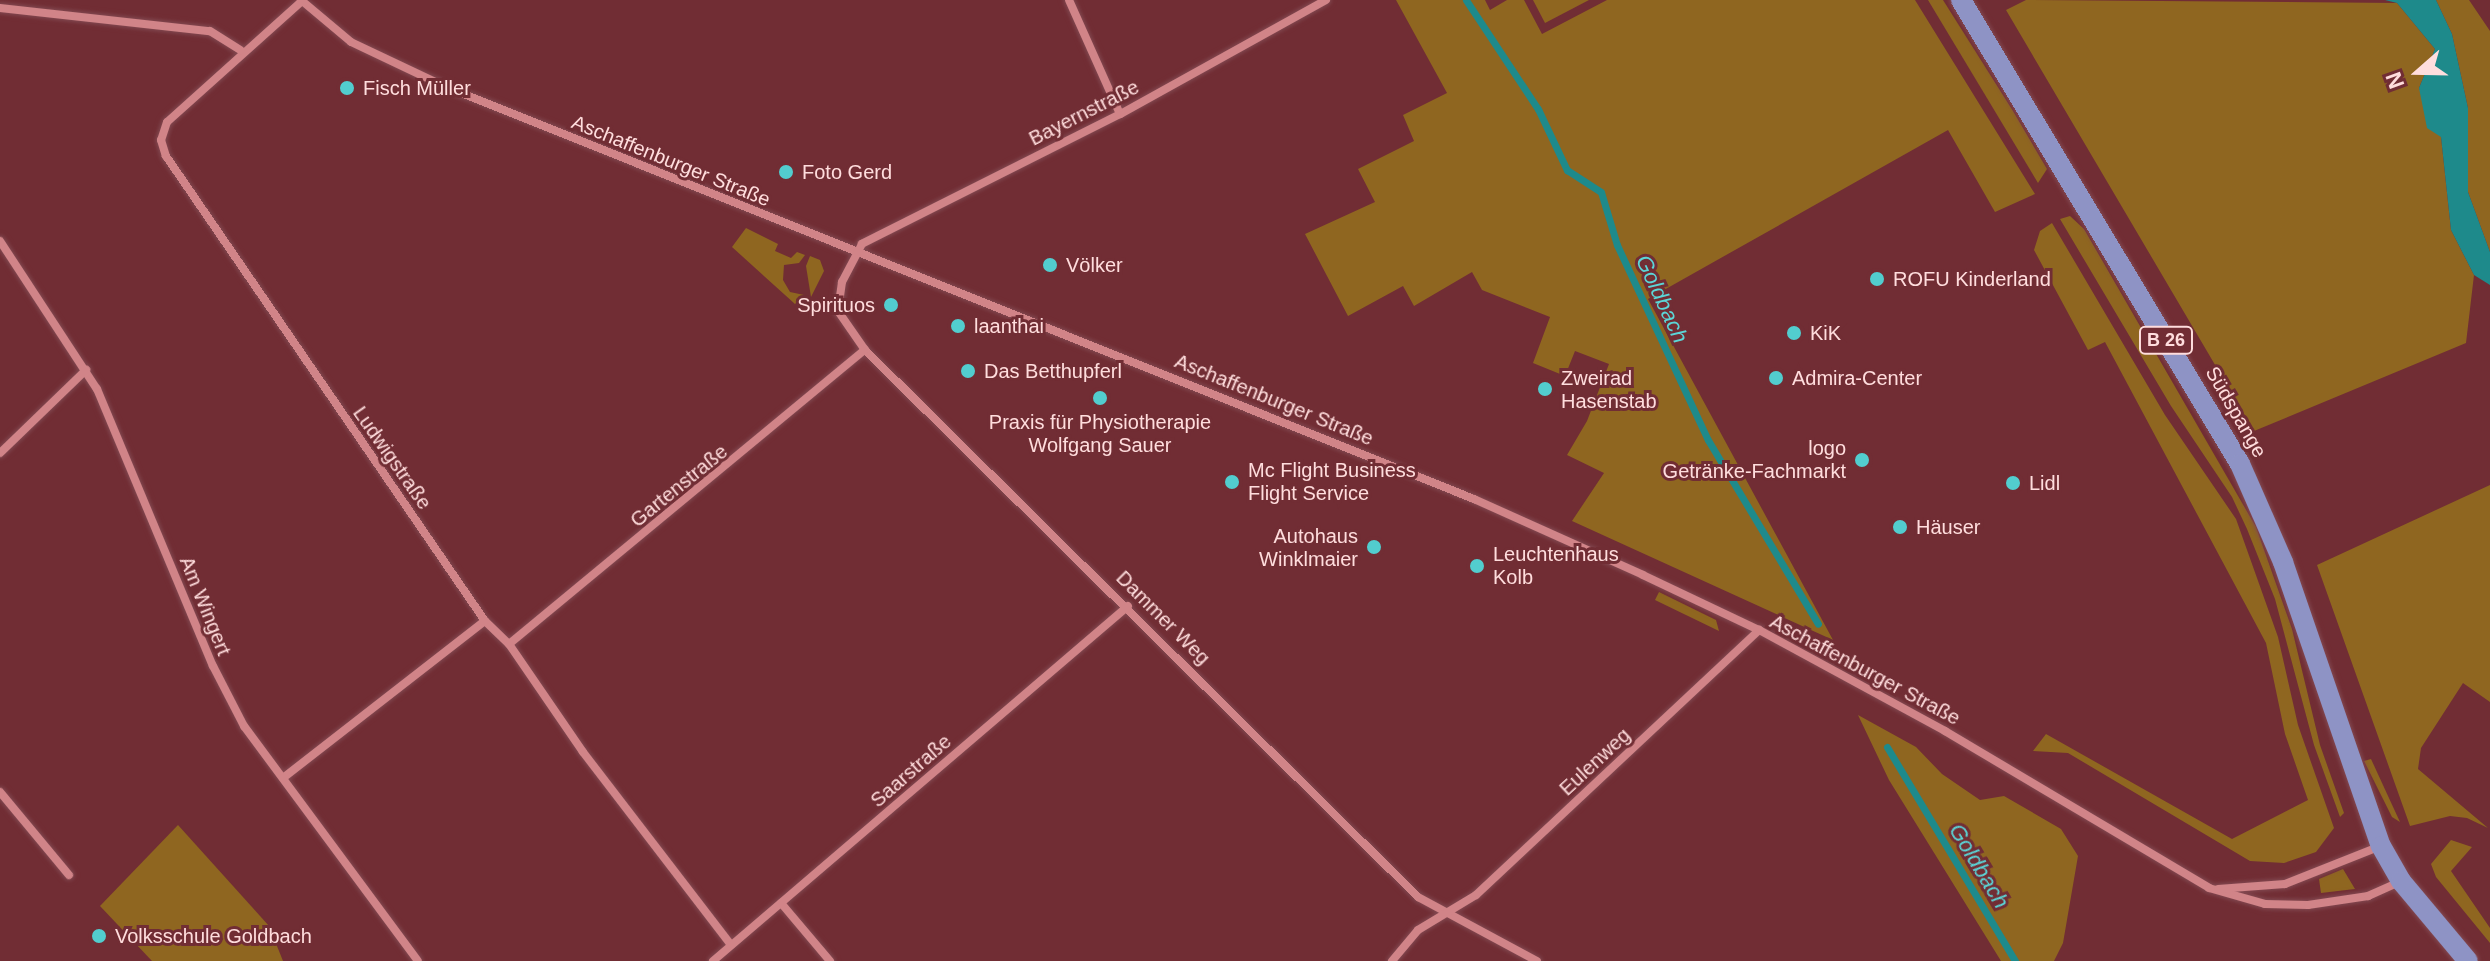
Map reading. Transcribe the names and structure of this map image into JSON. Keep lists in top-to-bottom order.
{
  "streets": {
    "main road": ["B 26", "Südspange"],
    "street": [
      "Bayernstraße",
      "Aschaffenburger Straße",
      "Ludwigstraße",
      "Gartenstraße",
      "Am Wingert",
      "Dammer Weg",
      "Eulenweg",
      "Saarstraße"
    ]
  },
  "crossings": [
    ["Bayernstraße", "Aschaffenburger Straße"],
    ["Bayernstraße", "Dammer Weg"],
    ["Aschaffenburger Straße", "B 26"],
    ["Aschaffenburger Straße", "Südspange"],
    ["Aschaffenburger Straße", "Ludwigstraße"],
    ["Aschaffenburger Straße", "Dammer Weg"],
    ["Aschaffenburger Straße", "Eulenweg"],
    ["B 26", "Südspange"],
    ["Ludwigstraße", "Gartenstraße"],
    ["Ludwigstraße", "Saarstraße"],
    ["Gartenstraße", "Dammer Weg"],
    ["Dammer Weg", "Eulenweg"],
    ["Dammer Weg", "Saarstraße"]
  ],
  "water": ["Goldbach"],
  "places": [
    "Fisch Müller",
    "Foto Gerd",
    "Völker",
    "ROFU Kinderland",
    "Spirituos",
    "laanthai",
    "KiK",
    "Das Betthupferl",
    "Admira-Center",
    "Zweirad Hasenstab",
    "Praxis für Physiotherapie Wolfgang Sauer",
    "logo Getränke-Fachmarkt",
    "Mc Flight Business Flight Service",
    "Lidl",
    "Häuser",
    "Autohaus Winklmaier",
    "Leuchtenhaus Kolb",
    "Volksschule Goldbach"
  ],
  "north": "left"
}
